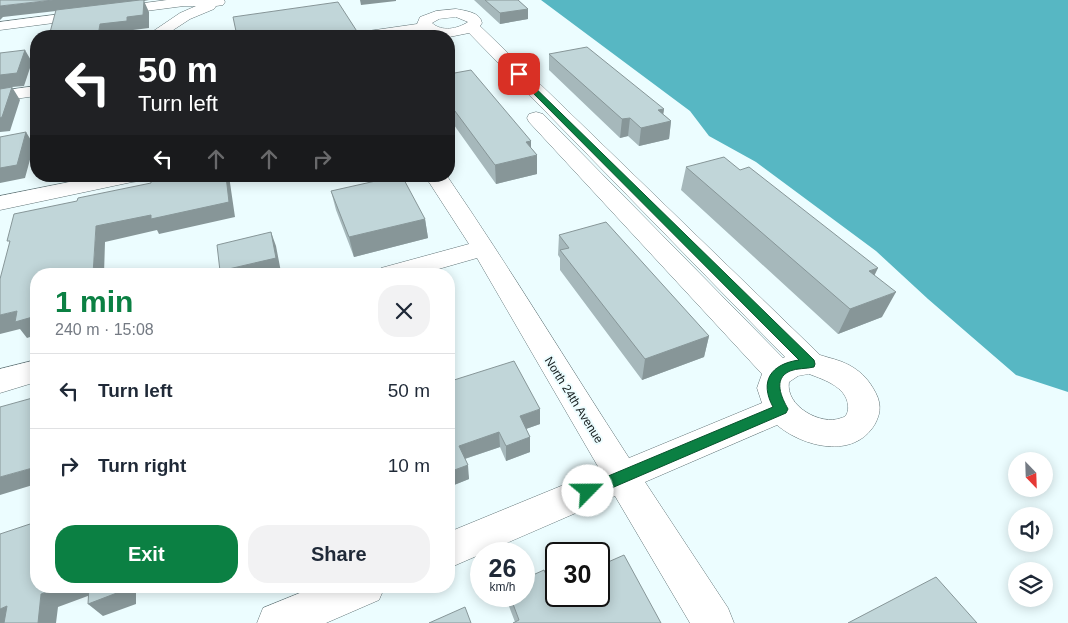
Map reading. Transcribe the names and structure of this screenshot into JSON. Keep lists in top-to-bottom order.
{
  "streets": {
    "street": ["North 24th Avenue"]
  },
  "north": "bottom right",
  "page": {
    "turn": ["50 m", "Turn left"],
    "heading": ["1 min", "240 m · 15:08"],
    "list": [
      {
        "name": "Turn left",
        "value": "50 m"
      },
      {
        "name": "Turn right",
        "value": "10 m"
      }
    ],
    "buttons": ["Exit", "Share"],
    "speed": "26 km/h",
    "limit": "30"
  }
}
